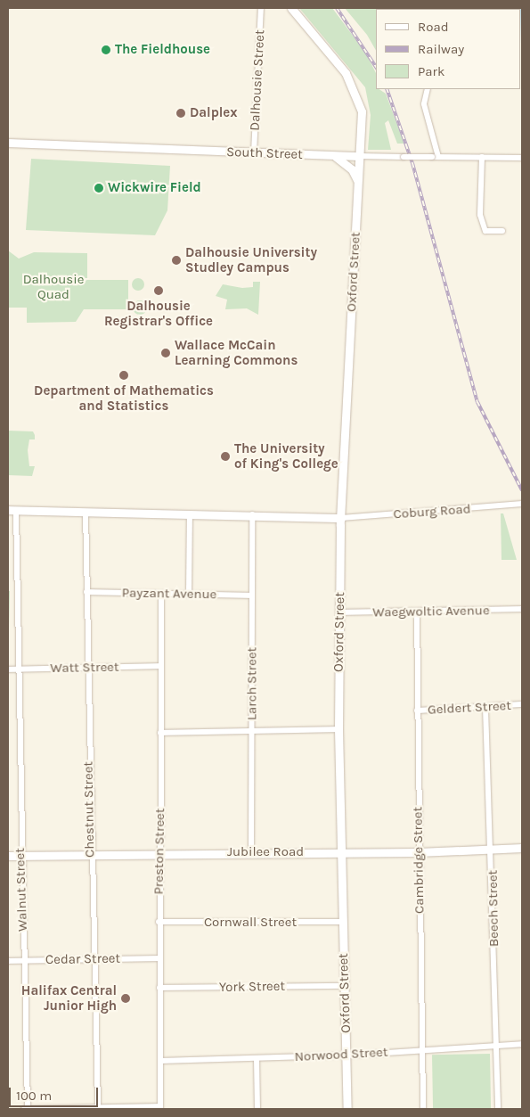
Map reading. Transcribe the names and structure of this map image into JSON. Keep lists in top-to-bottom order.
{
  "streets": {
    "main road": ["South Street", "Oxford Street", "Jubilee Road"],
    "street": [
      "Dalhousie Street",
      "Coburg Road",
      "Payzant Avenue",
      "Waegwoltic Avenue",
      "Watt Street",
      "Larch Street",
      "Geldert Street",
      "Chestnut Street",
      "Preston Street",
      "Cambridge Street",
      "Walnut Street",
      "Beech Street",
      "Cornwall Street",
      "Cedar Street",
      "York Street",
      "Norwood Street"
    ]
  },
  "crossings": [
    ["Dalhousie Street", "South Street"],
    ["South Street", "Oxford Street"],
    ["Oxford Street", "Coburg Road"],
    ["Oxford Street", "Waegwoltic Avenue"],
    ["Oxford Street", "Jubilee Road"],
    ["Oxford Street", "Cornwall Street"],
    ["Oxford Street", "York Street"],
    ["Oxford Street", "Norwood Street"],
    ["Payzant Avenue", "Larch Street"],
    ["Payzant Avenue", "Chestnut Street"],
    ["Payzant Avenue", "Preston Street"],
    ["Waegwoltic Avenue", "Cambridge Street"],
    ["Watt Street", "Chestnut Street"],
    ["Watt Street", "Preston Street"],
    ["Watt Street", "Walnut Street"],
    ["Larch Street", "Jubilee Road"],
    ["Geldert Street", "Cambridge Street"],
    ["Geldert Street", "Beech Street"],
    ["Chestnut Street", "Jubilee Road"],
    ["Chestnut Street", "Cedar Street"],
    ["Preston Street", "Jubilee Road"],
    ["Preston Street", "Cornwall Street"],
    ["Preston Street", "Cedar Street"],
    ["Preston Street", "York Street"],
    ["Preston Street", "Norwood Street"],
    ["Jubilee Road", "Cambridge Street"],
    ["Jubilee Road", "Walnut Street"],
    ["Jubilee Road", "Beech Street"],
    ["Cambridge Street", "Norwood Street"],
    ["Walnut Street", "Cedar Street"],
    ["Beech Street", "Norwood Street"]
  ],
  "parks": ["Dalhousie Quad"],
  "places": [
    "The Fieldhouse",
    "Dalplex",
    "Wickwire Field",
    "Dalhousie University Studley Campus",
    "Dalhousie Registrar's Office",
    "Wallace McCain Learning Commons",
    "Department of Mathematics and Statistics",
    "The University of King's College",
    "Halifax Central Junior High"
  ],
  "legend": ["Road", "Railway", "Park"],
  "scale_bar": "100 m"
}
